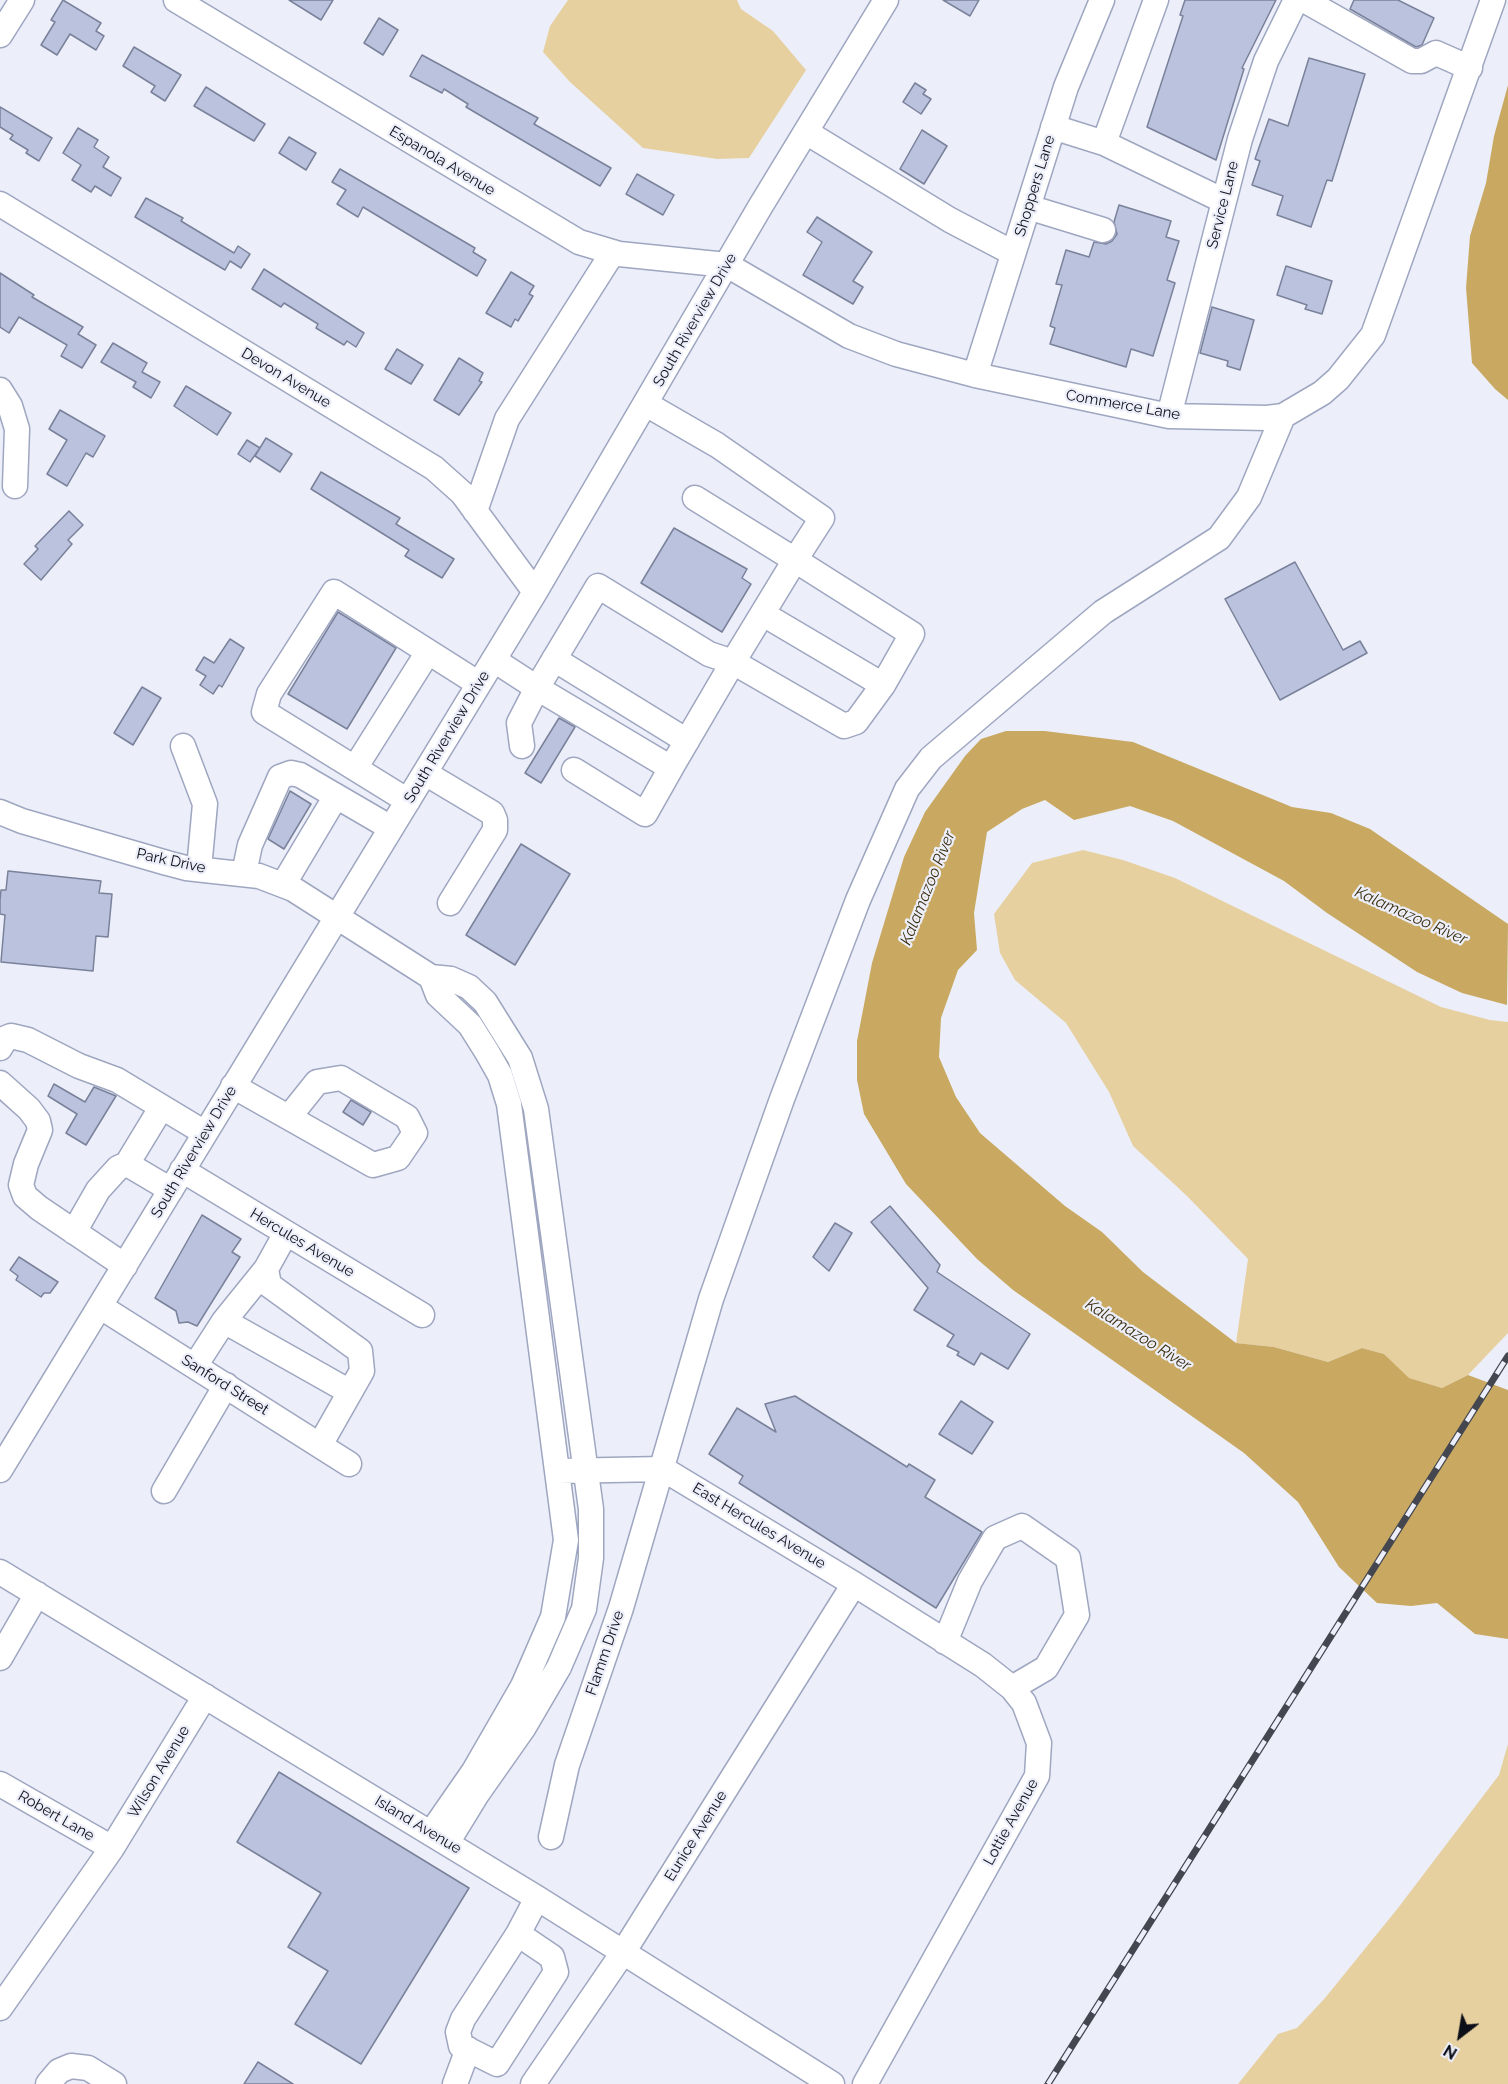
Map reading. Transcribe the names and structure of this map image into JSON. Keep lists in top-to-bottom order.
{
  "streets": {
    "street": [
      "Espanola Avenue",
      "Shoppers Lane",
      "Service Lane",
      "South Riverview Drive",
      "Devon Avenue",
      "Commerce Lane",
      "Park Drive",
      "Hercules Avenue",
      "Sanford Street",
      "East Hercules Avenue",
      "Flamm Drive",
      "Wilson Avenue",
      "Robert Lane",
      "Lottie Avenue",
      "Island Avenue",
      "Eunice Avenue"
    ]
  },
  "crossings": [
    ["Espanola Avenue", "South Riverview Drive"],
    ["Espanola Avenue", "Commerce Lane"],
    ["Shoppers Lane", "Commerce Lane"],
    ["Service Lane", "Commerce Lane"],
    ["South Riverview Drive", "Devon Avenue"],
    ["South Riverview Drive", "Commerce Lane"],
    ["South Riverview Drive", "Park Drive"],
    ["South Riverview Drive", "Hercules Avenue"],
    ["South Riverview Drive", "Sanford Street"],
    ["Commerce Lane", "Flamm Drive"],
    ["East Hercules Avenue", "Flamm Drive"],
    ["East Hercules Avenue", "Lottie Avenue"],
    ["East Hercules Avenue", "Eunice Avenue"],
    ["Wilson Avenue", "Robert Lane"],
    ["Wilson Avenue", "Island Avenue"],
    ["Lottie Avenue", "Eunice Avenue"],
    ["Island Avenue", "Eunice Avenue"]
  ],
  "water": ["Kalamazoo River"],
  "north": "bottom left"
}
